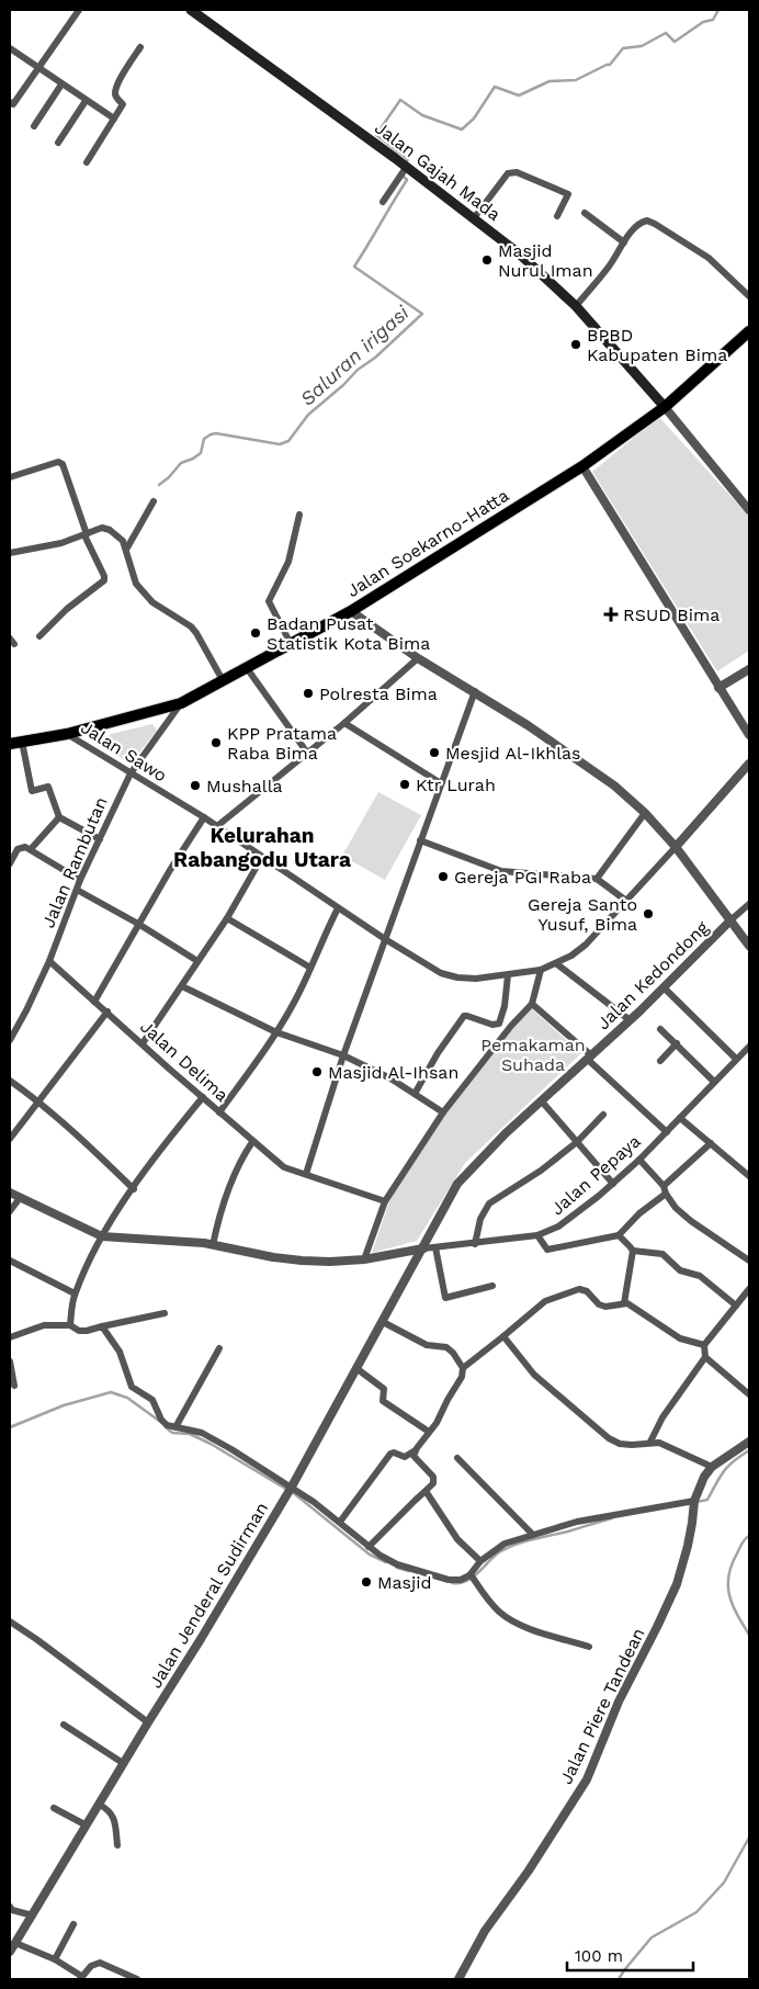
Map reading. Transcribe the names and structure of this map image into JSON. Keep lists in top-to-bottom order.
{
  "streets": {
    "highway": ["Jalan Soekarno-Hatta"],
    "main road": ["Jalan Gajah Mada"],
    "street": [
      "Jalan Sawo",
      "Jalan Rambutan",
      "Jalan Kedondong",
      "Jalan Delima",
      "Jalan Pepaya",
      "Jalan Jenderal Sudirman",
      "Jalan Piere Tandean"
    ]
  },
  "crossings": [
    ["Jalan Gajah Mada", "Jalan Soekarno-Hatta"],
    ["Jalan Soekarno-Hatta", "Jalan Sawo"],
    ["Jalan Soekarno-Hatta", "Jalan Rambutan"],
    ["Jalan Sawo", "Jalan Rambutan"],
    ["Jalan Rambutan", "Jalan Delima"],
    ["Jalan Kedondong", "Jalan Pepaya"],
    ["Jalan Kedondong", "Jalan Jenderal Sudirman"],
    ["Jalan Pepaya", "Jalan Jenderal Sudirman"]
  ],
  "districts": ["Kelurahan Rabangodu Utara"],
  "water": ["Saluran irigasi"],
  "parks": ["Pemakaman Suhada"],
  "places": {
    "other": [
      "Masjid Nurul Iman",
      "BPBD Kabupaten Bima",
      "Badan Pusat Statistik Kota Bima",
      "Polresta Bima",
      "KPP Pratama Raba Bima",
      "Mesjid Al-Ikhlas",
      "Ktr Lurah",
      "Mushalla",
      "Gereja PGI Raba",
      "Gereja Santo Yusuf, Bima",
      "Masjid Al-Ihsan",
      "Masjid"
    ],
    "health": ["RSUD Bima"]
  },
  "scale_bar": "100 m"
}
